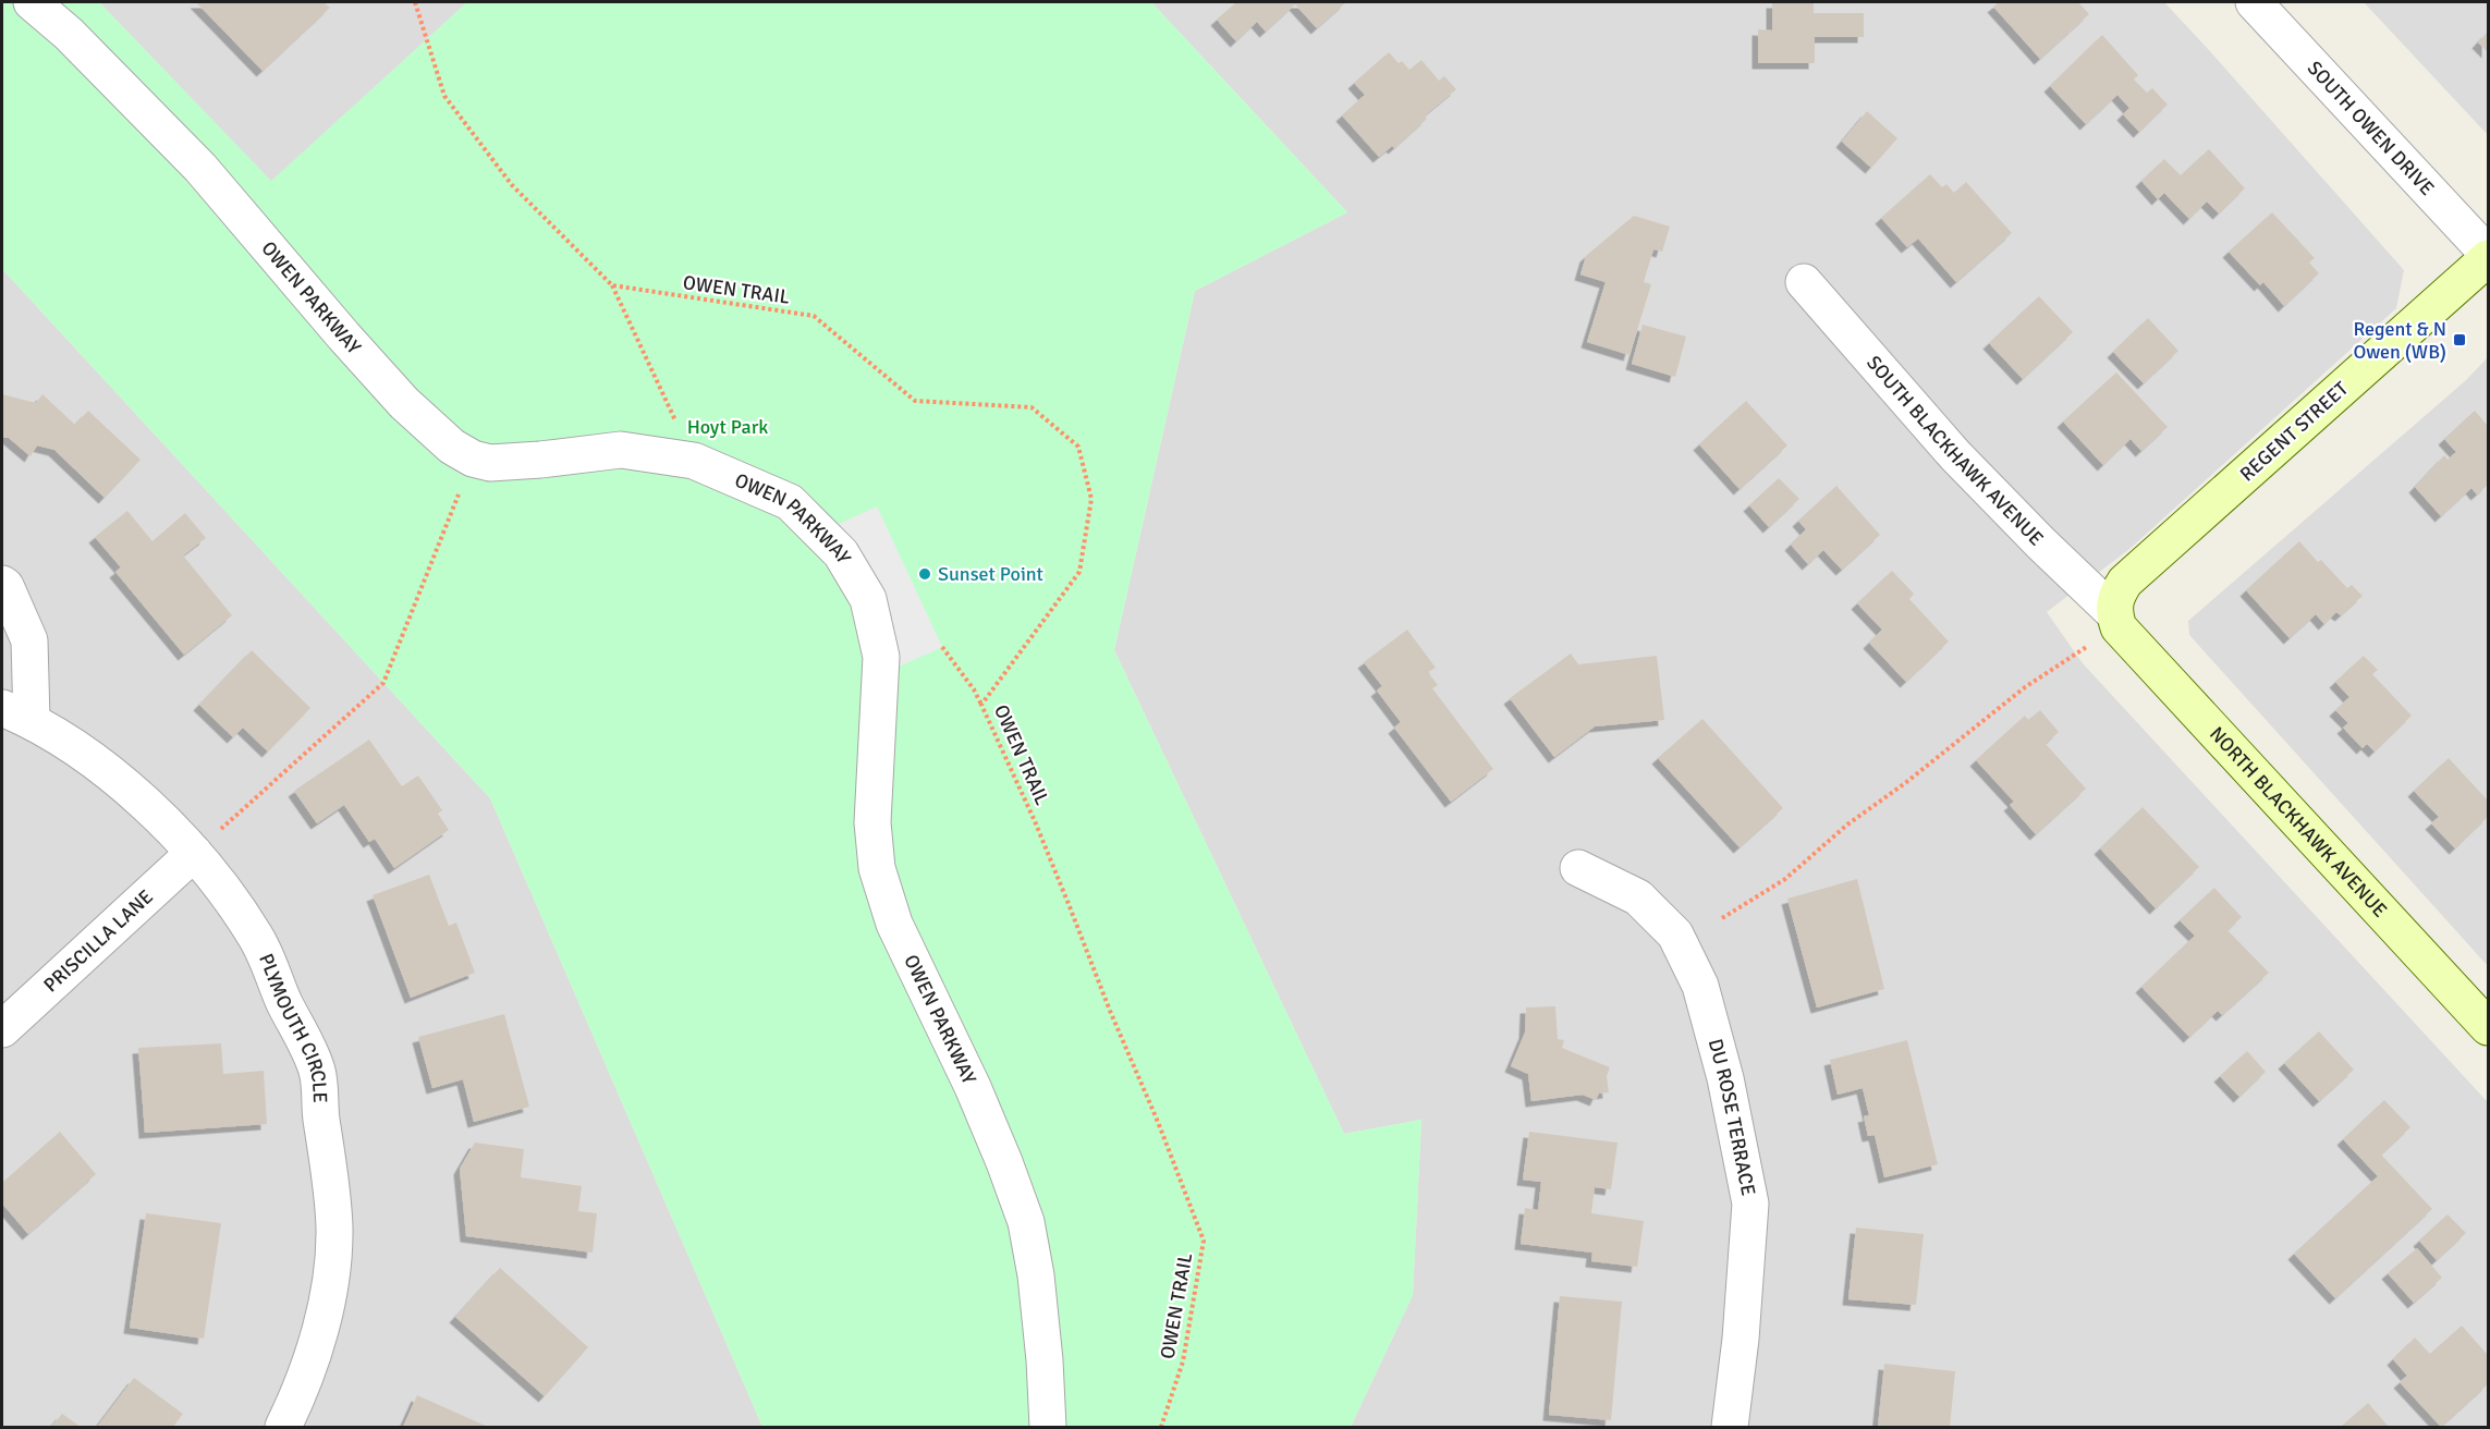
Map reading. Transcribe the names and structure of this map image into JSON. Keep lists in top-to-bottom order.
{
  "streets": {
    "street": [
      "SOUTH OWEN DRIVE",
      "OWEN PARKWAY",
      "REGENT STREET",
      "SOUTH BLACKHAWK AVENUE",
      "NORTH BLACKHAWK AVENUE",
      "PRISCILLA LANE",
      "PLYMOUTH CIRCLE",
      "DU ROSE TERRACE"
    ],
    "path": ["OWEN TRAIL"]
  },
  "crossings": [
    ["SOUTH OWEN DRIVE", "REGENT STREET"],
    ["REGENT STREET", "SOUTH BLACKHAWK AVENUE"],
    ["REGENT STREET", "NORTH BLACKHAWK AVENUE"],
    ["SOUTH BLACKHAWK AVENUE", "NORTH BLACKHAWK AVENUE"],
    ["PRISCILLA LANE", "PLYMOUTH CIRCLE"]
  ],
  "parks": ["Hoyt Park"],
  "places": {
    "transit": ["Regent & N Owen (WB)"],
    "other": ["Sunset Point"]
  }
}
